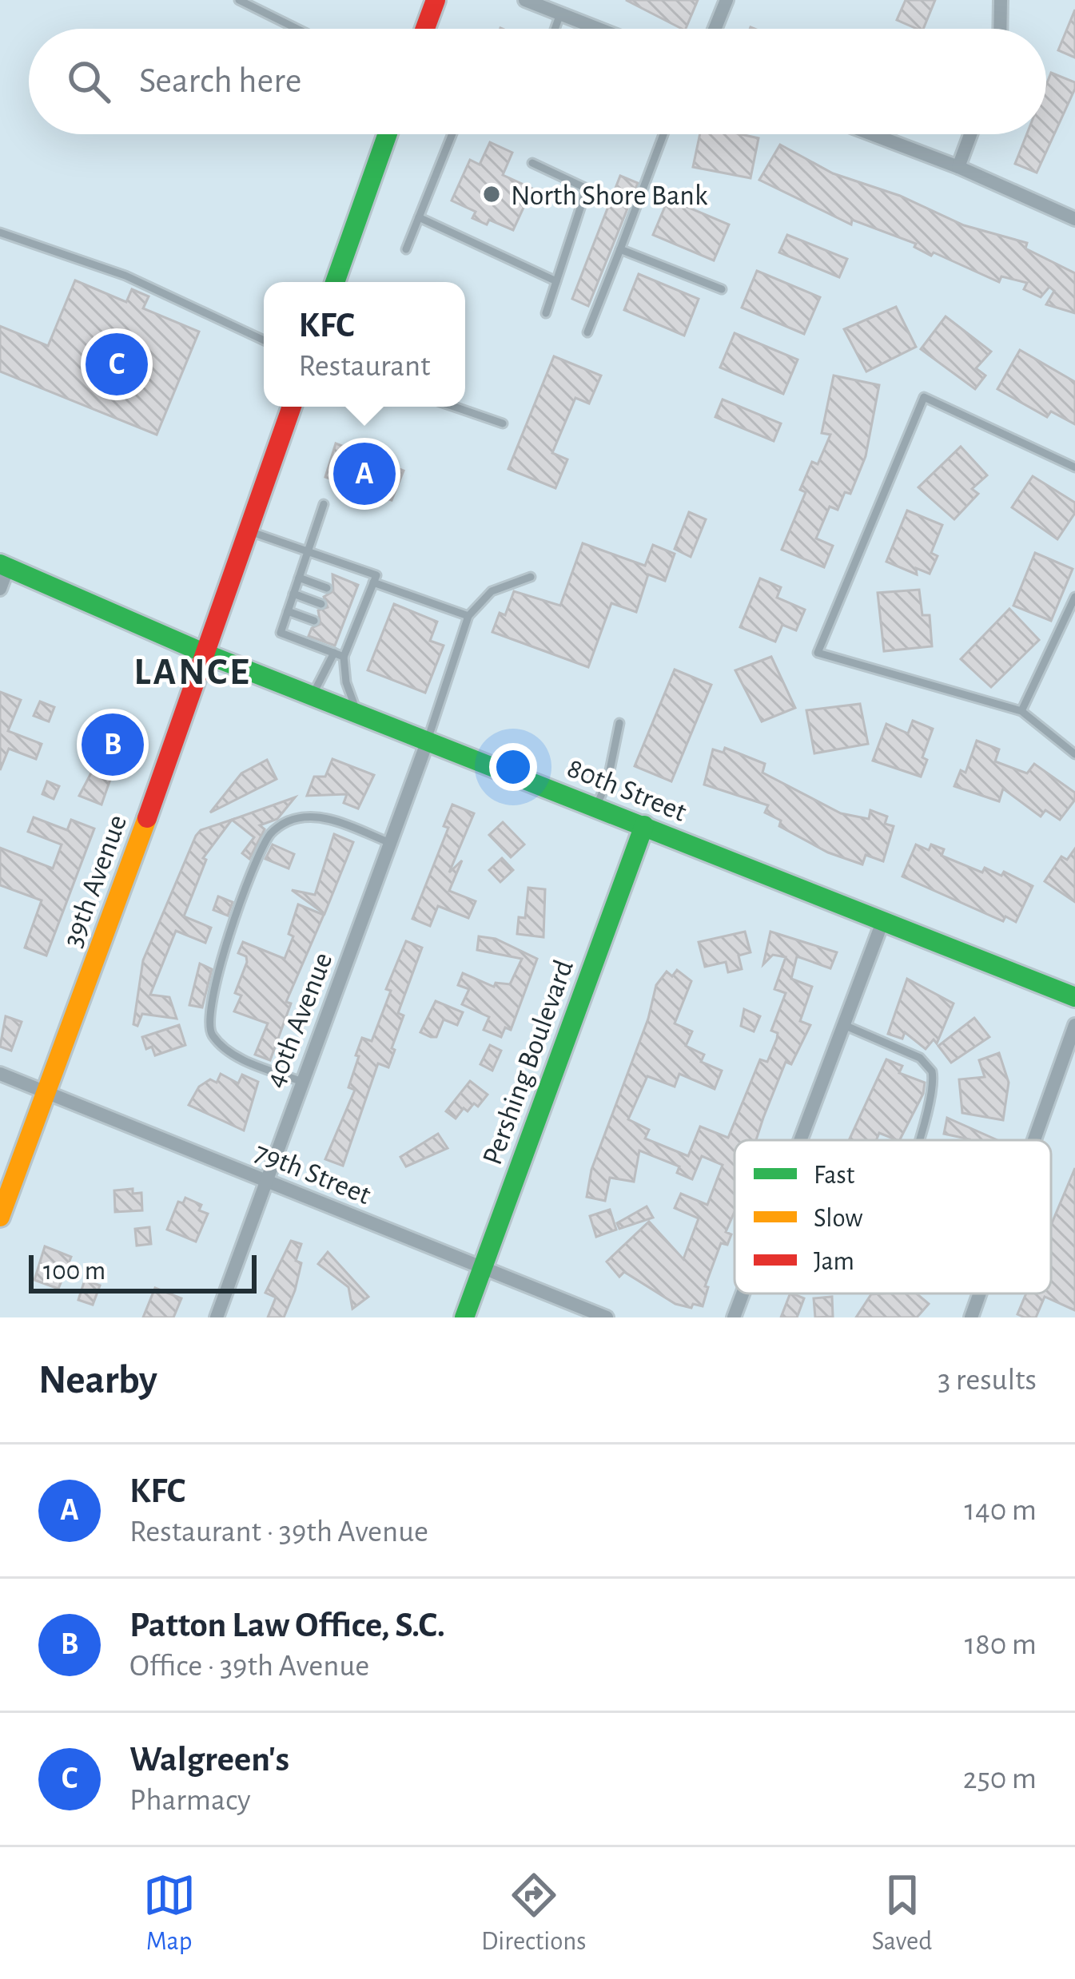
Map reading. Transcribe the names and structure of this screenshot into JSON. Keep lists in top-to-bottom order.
{
  "streets": {
    "street": [
      "80th Street",
      "39th Avenue",
      "40th Avenue",
      "Pershing Boulevard",
      "79th Street"
    ]
  },
  "crossings": [
    ["80th Street", "39th Avenue"],
    ["80th Street", "40th Avenue"],
    ["80th Street", "Pershing Boulevard"],
    ["39th Avenue", "79th Street"],
    ["40th Avenue", "79th Street"],
    ["Pershing Boulevard", "79th Street"]
  ],
  "districts": ["LANCE"],
  "places": ["North Shore Bank"],
  "legend": ["Fast", "Slow", "Jam"],
  "scale_bar": "100 m",
  "page": {
    "search": "Search here",
    "popup": ["KFC", "Restaurant"],
    "pins": ["C", "A", "B"],
    "scale": "100 m",
    "heading": ["Nearby", "3 results"],
    "list": [
      {
        "mark": "A",
        "name": "KFC",
        "note": "Restaurant · 39th Avenue",
        "value": "140 m"
      },
      {
        "mark": "B",
        "name": "Patton Law Office, S.C.",
        "note": "Office · 39th Avenue",
        "value": "180 m"
      },
      {
        "mark": "C",
        "name": "Walgreen's",
        "note": "Pharmacy",
        "value": "250 m"
      }
    ],
    "nav": ["Map", "Directions", "Saved"]
  }
}
